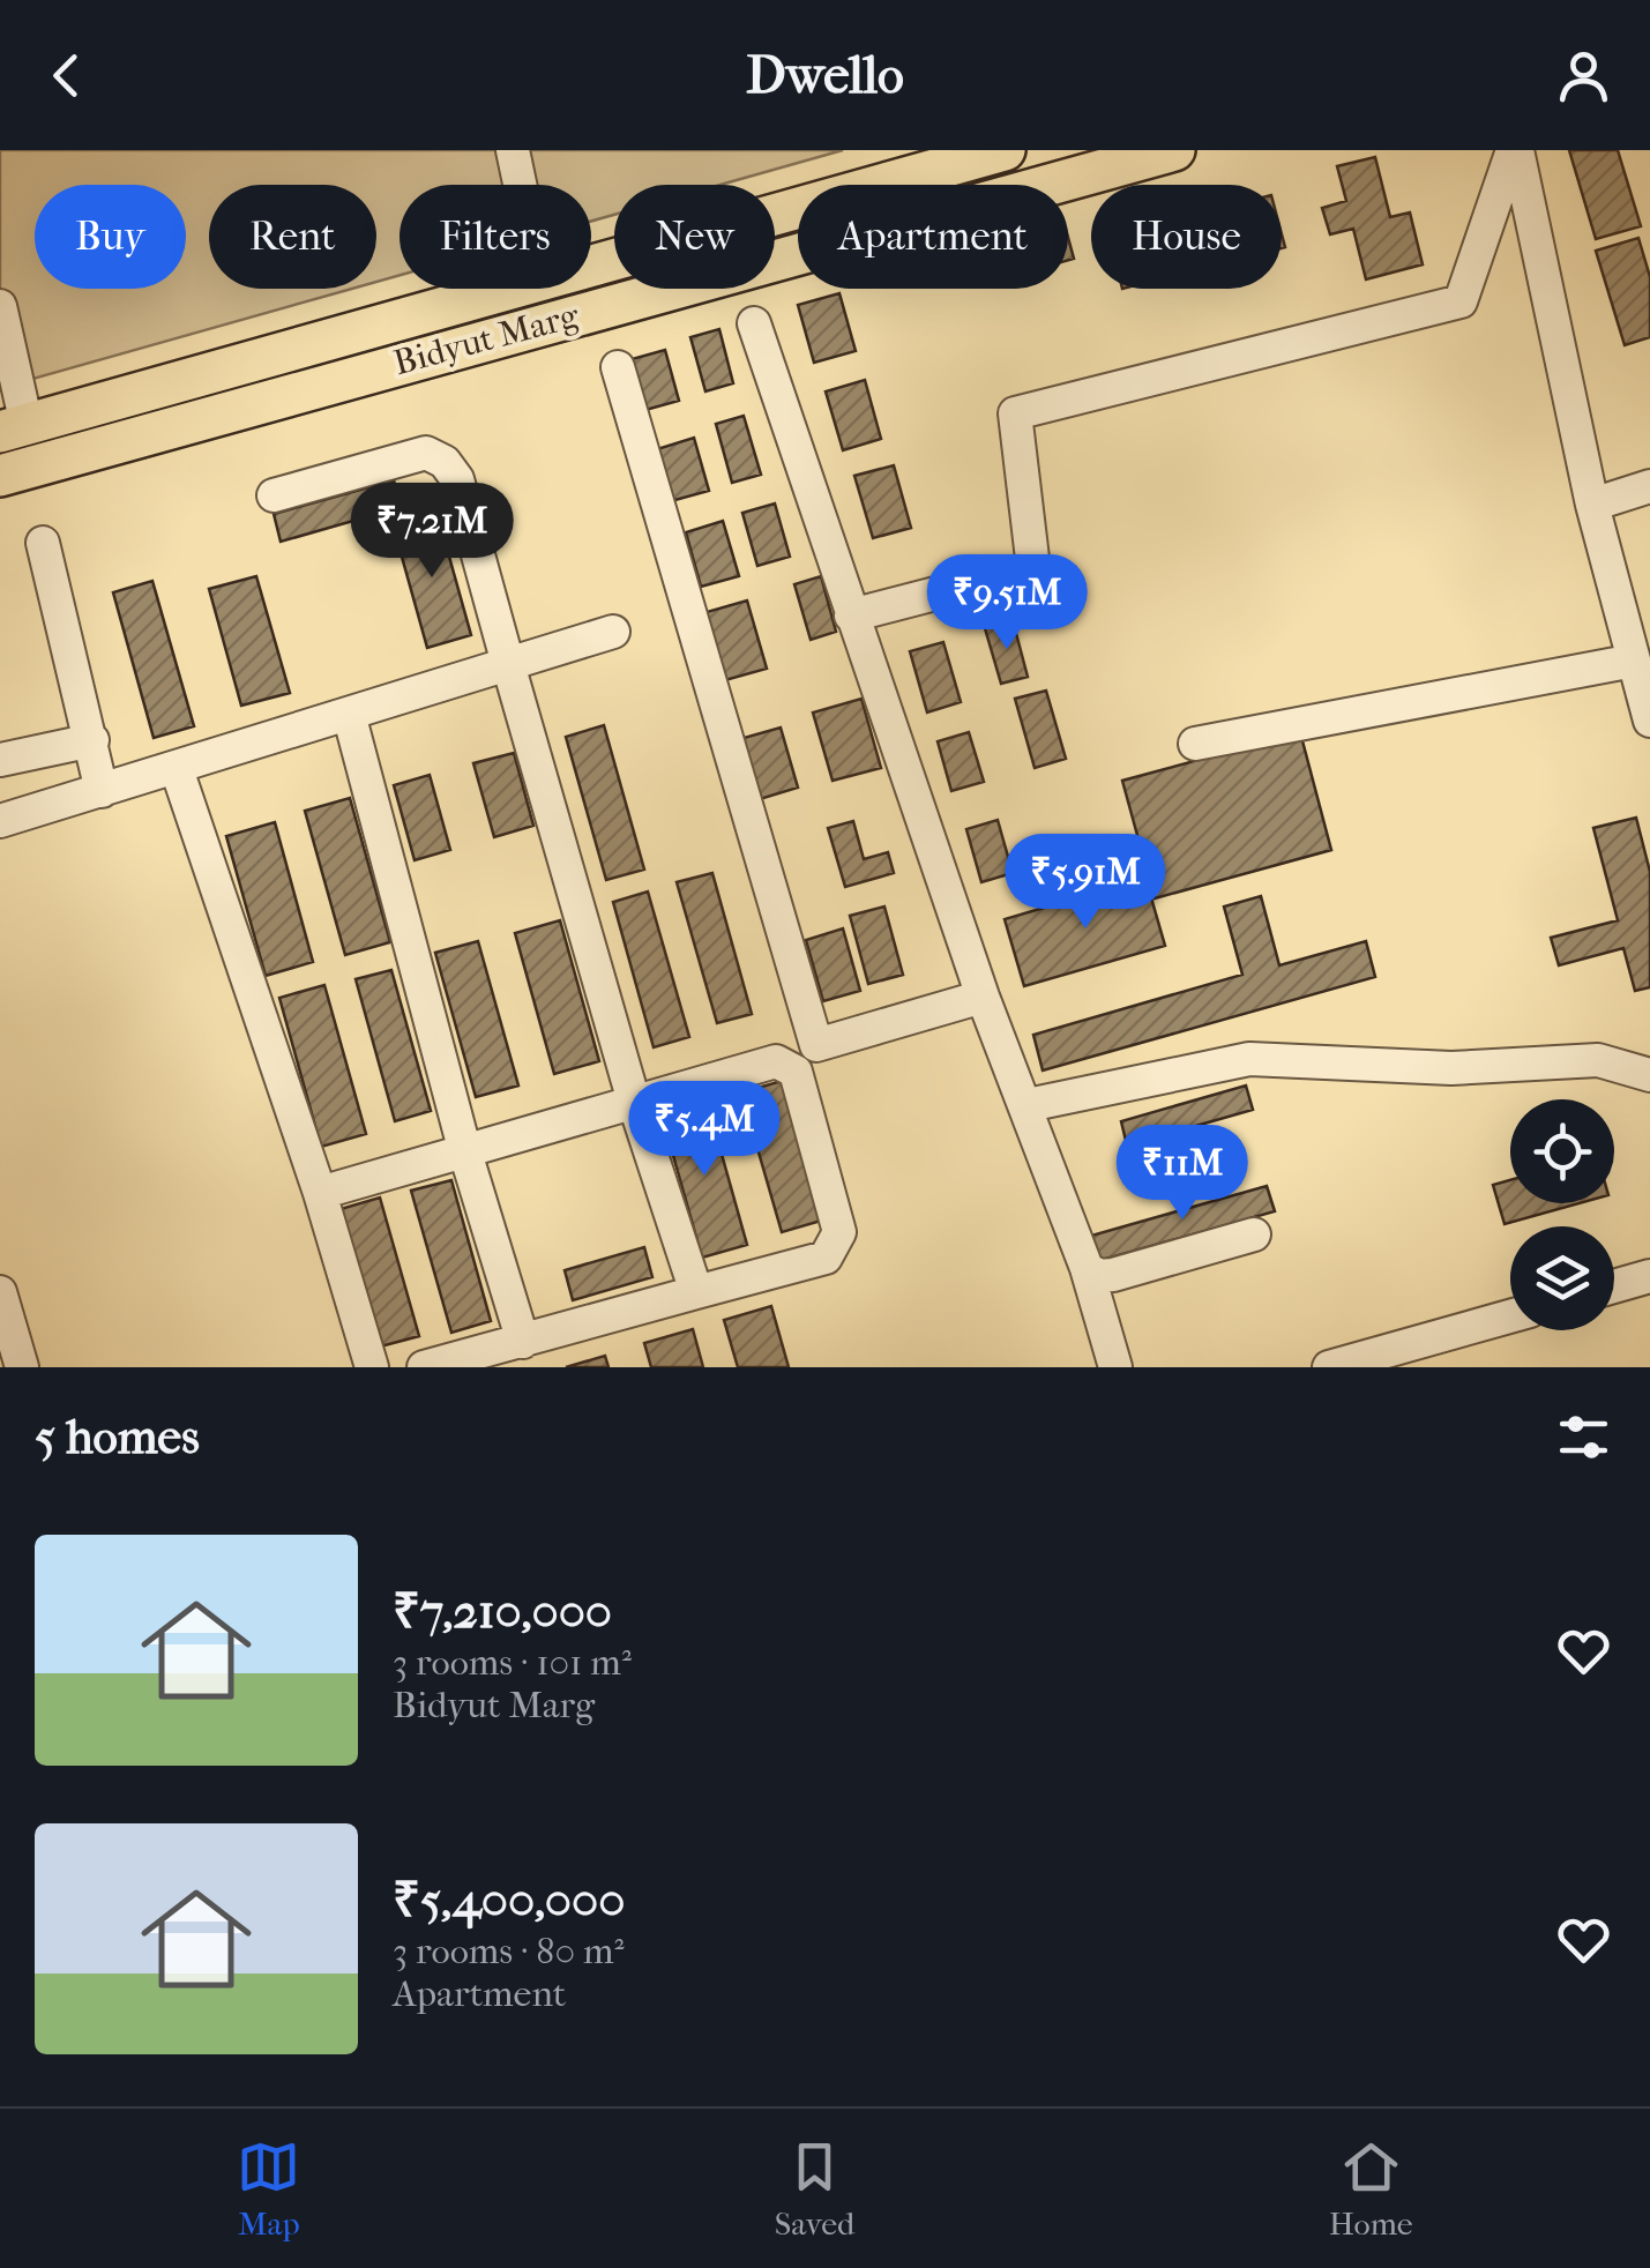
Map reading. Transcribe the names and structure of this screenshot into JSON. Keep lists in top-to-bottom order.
{
  "streets": {
    "main road": ["Bidyut Marg"]
  },
  "page": {
    "header": "Dwello",
    "chip": [
      "Buy",
      "Rent",
      "Filters",
      "New",
      "Apartment",
      "House"
    ],
    "price": [
      "₹7.21M",
      "₹9.51M",
      "₹5.91M",
      "₹5.4M",
      "₹11M"
    ],
    "heading": "5 homes",
    "list": [
      {
        "name": "₹7,210,000",
        "note": "3 rooms · 101 m² · Bidyut Marg"
      },
      {
        "name": "₹5,400,000",
        "note": "3 rooms · 80 m² · Apartment"
      }
    ],
    "tabs": ["Map", "Saved", "Home"]
  }
}
